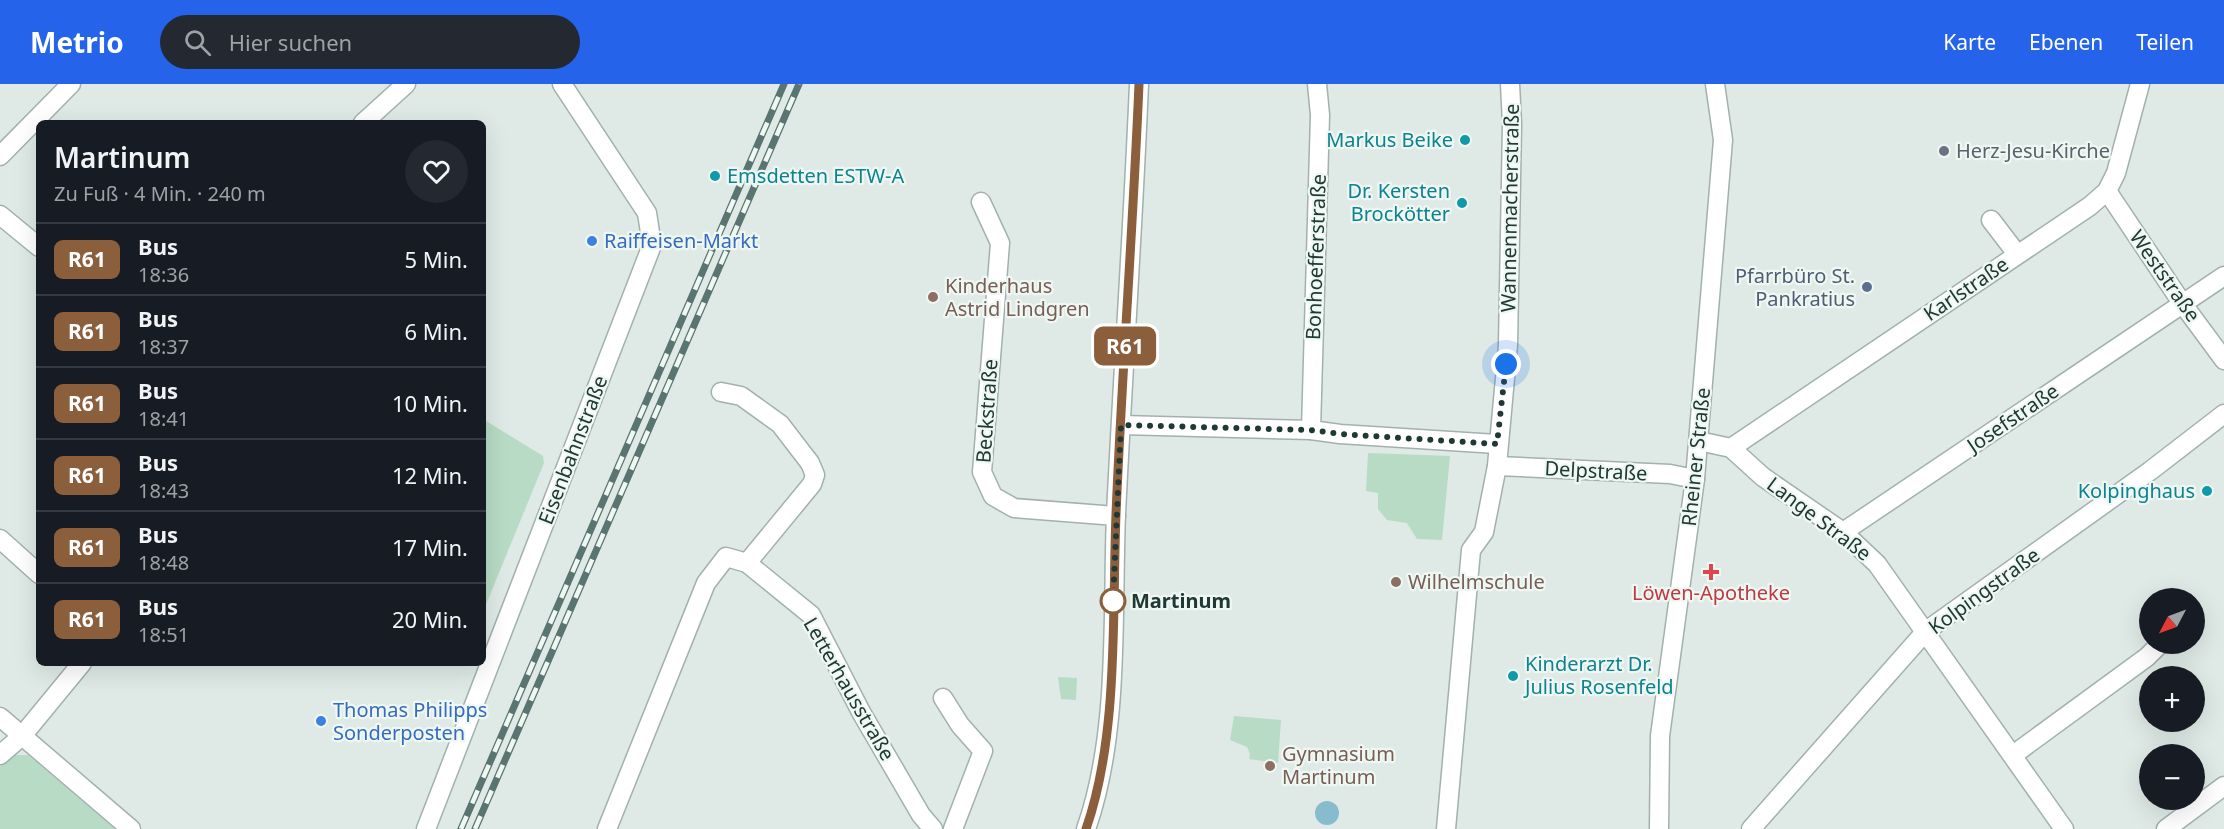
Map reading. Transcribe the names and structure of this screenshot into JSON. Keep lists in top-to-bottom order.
{
  "streets": {
    "street": [
      "Wannenmacherstraße",
      "Bonhoefferstraße",
      "Weststraße",
      "Karlstraße",
      "Beckstraße",
      "Josefstraße",
      "Eisenbahnstraße",
      "Rheiner Straße",
      "Delpstraße",
      "Lange Straße",
      "Kolpingstraße",
      "Letterhausstraße"
    ]
  },
  "crossings": [
    ["Wannenmacherstraße", "Delpstraße"],
    ["Weststraße", "Karlstraße"],
    ["Weststraße", "Josefstraße"],
    ["Karlstraße", "Lange Straße"],
    ["Josefstraße", "Lange Straße"],
    ["Rheiner Straße", "Delpstraße"],
    ["Rheiner Straße", "Lange Straße"],
    ["Lange Straße", "Kolpingstraße"]
  ],
  "places": {
    "other": [
      "Markus Beike",
      "Herz-Jesu-Kirche",
      "Emsdetten ESTW-A",
      "Dr. Kersten Brockötter",
      "Raiffeisen-Markt",
      "Pfarrbüro St. Pankratius",
      "Kinderhaus Astrid Lindgren",
      "Kolpinghaus",
      "Wilhelmschule",
      "Martinum",
      "Kinderarzt Dr. Julius Rosenfeld",
      "Thomas Philipps Sonderposten",
      "Gymnasium Martinum"
    ],
    "health": ["Löwen-Apotheke"]
  },
  "lines": ["bus line R61"],
  "north": "bottom left",
  "page": {
    "header": "Metrio",
    "search": "Hier suchen",
    "nav": ["Karte", "Ebenen", "Teilen"],
    "on_map": "R61",
    "heading": ["Martinum", "Zu Fuß · 4 Min. · 240 m"],
    "list": [
      {
        "mark": "R61",
        "name": "Bus",
        "note": "18:36",
        "value": "5 Min."
      },
      {
        "mark": "R61",
        "name": "Bus",
        "note": "18:37",
        "value": "6 Min."
      },
      {
        "mark": "R61",
        "name": "Bus",
        "note": "18:41",
        "value": "10 Min."
      },
      {
        "mark": "R61",
        "name": "Bus",
        "note": "18:43",
        "value": "12 Min."
      },
      {
        "mark": "R61",
        "name": "Bus",
        "note": "18:48",
        "value": "17 Min."
      },
      {
        "mark": "R61",
        "name": "Bus",
        "note": "18:51",
        "value": "20 Min."
      }
    ],
    "map_buttons": ["+", "−"]
  }
}
